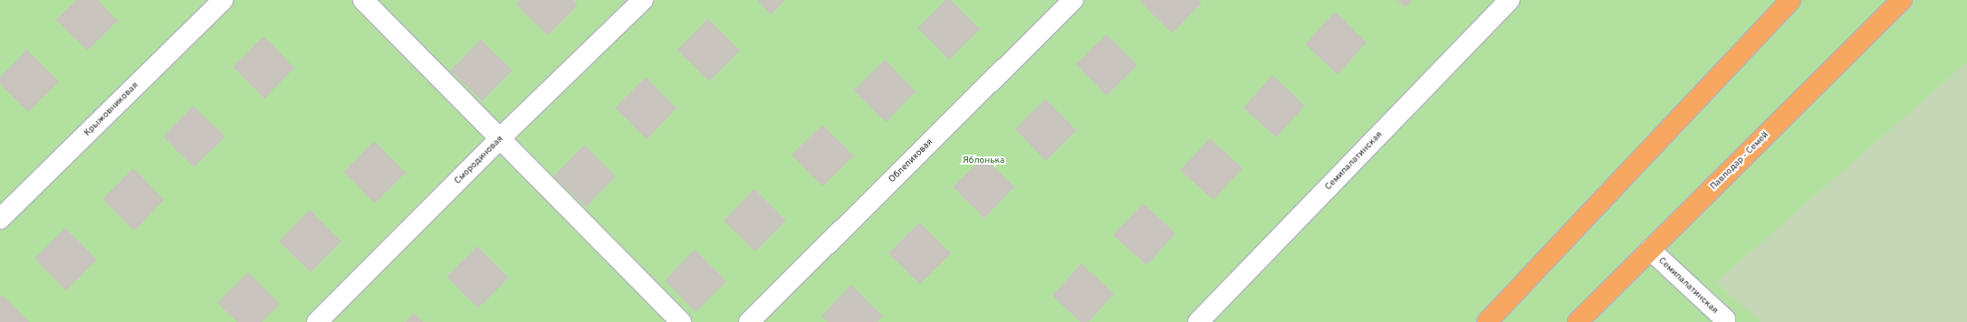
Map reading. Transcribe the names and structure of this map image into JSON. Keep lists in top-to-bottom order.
{
  "streets": {
    "highway": ["Павлодар - Семей"],
    "street": [
      "Крыжовниковая",
      "Смородиновая",
      "Облепиховая",
      "Семипалатинская"
    ]
  },
  "crossings": [
    ["Семипалатинская", "Павлодар - Семей"]
  ],
  "parks": ["Яблонька"]
}
